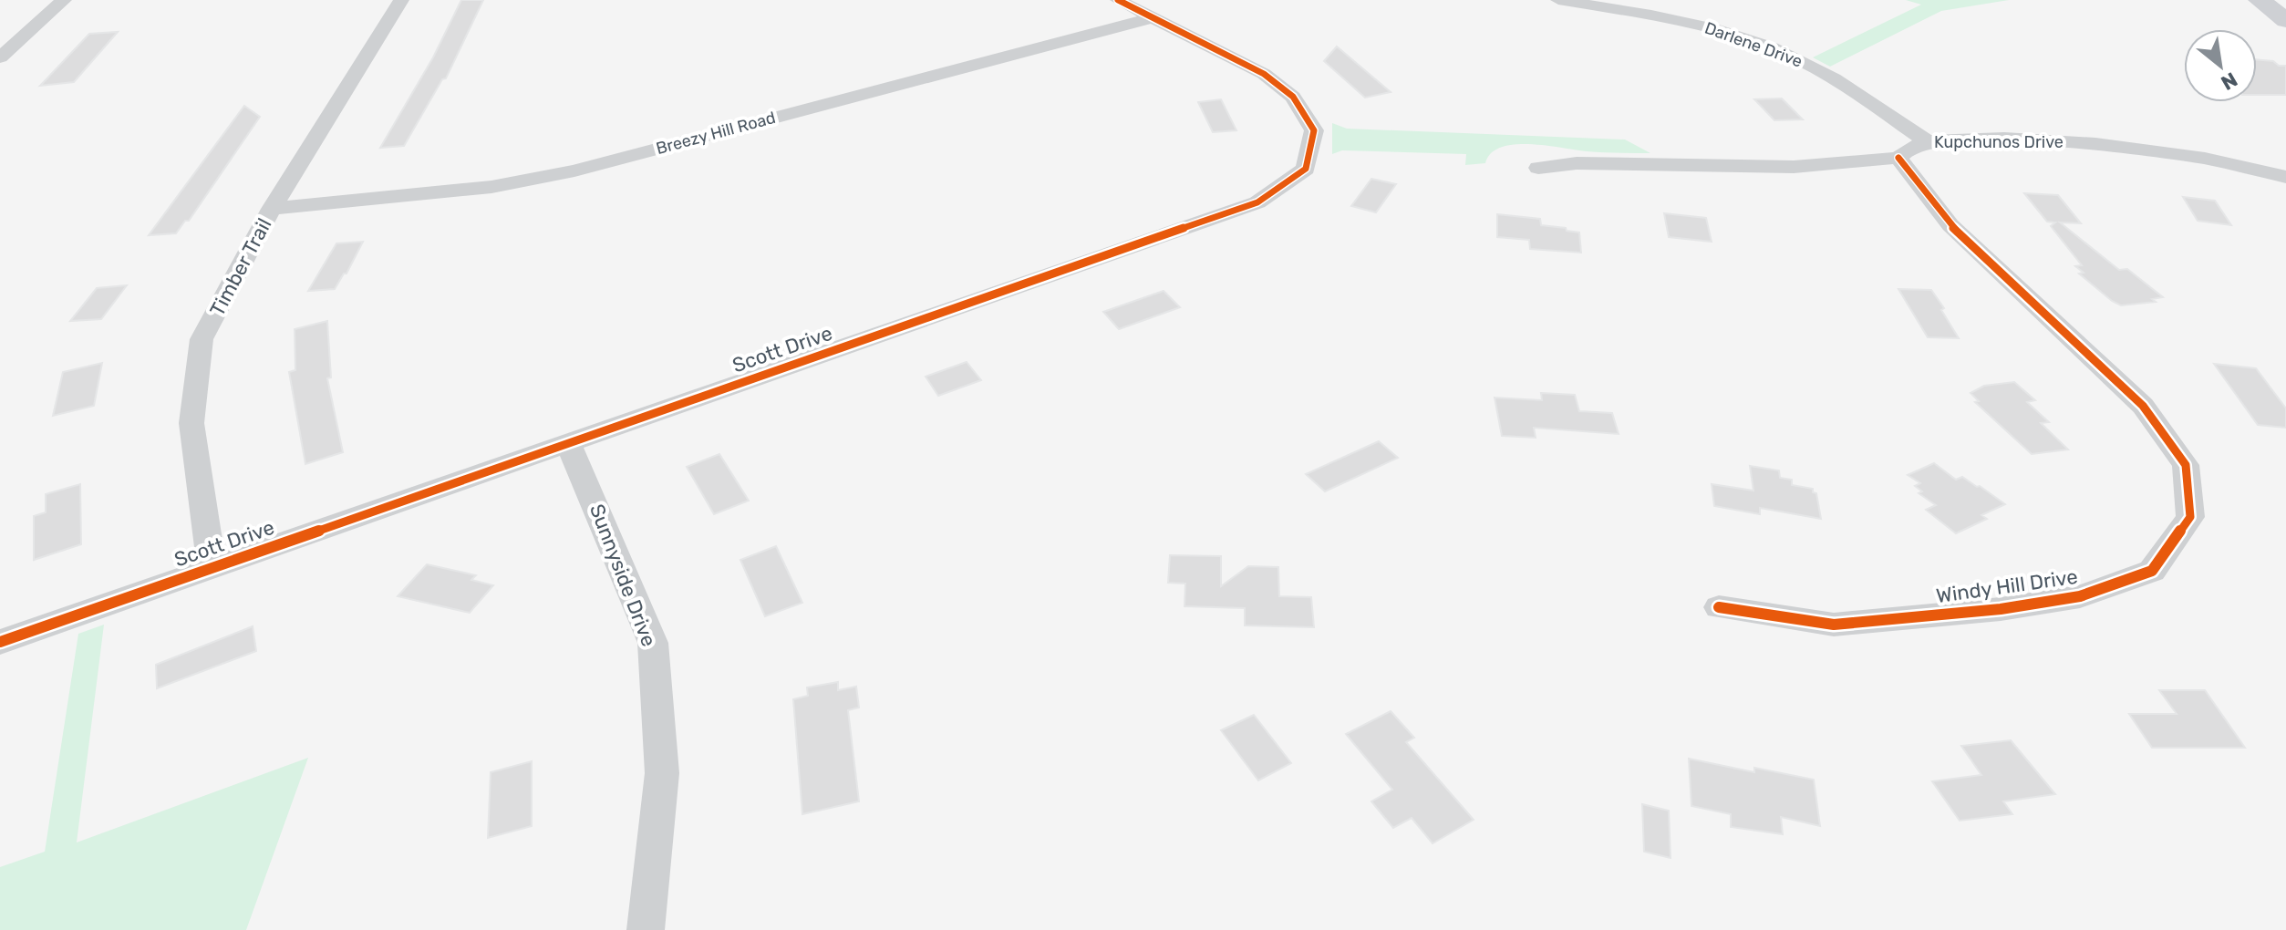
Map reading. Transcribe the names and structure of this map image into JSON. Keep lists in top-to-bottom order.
{
  "streets": {
    "street": [
      "Darlene Drive",
      "Breezy Hill Road",
      "Kupchunos Drive",
      "Timber Trail",
      "Scott Drive",
      "Sunnyside Drive",
      "Windy Hill Drive"
    ]
  },
  "crossings": [
    ["Darlene Drive", "Kupchunos Drive"],
    ["Breezy Hill Road", "Timber Trail"],
    ["Breezy Hill Road", "Scott Drive"],
    ["Kupchunos Drive", "Windy Hill Drive"],
    ["Timber Trail", "Scott Drive"],
    ["Scott Drive", "Sunnyside Drive"]
  ],
  "north": "bottom right"
}
